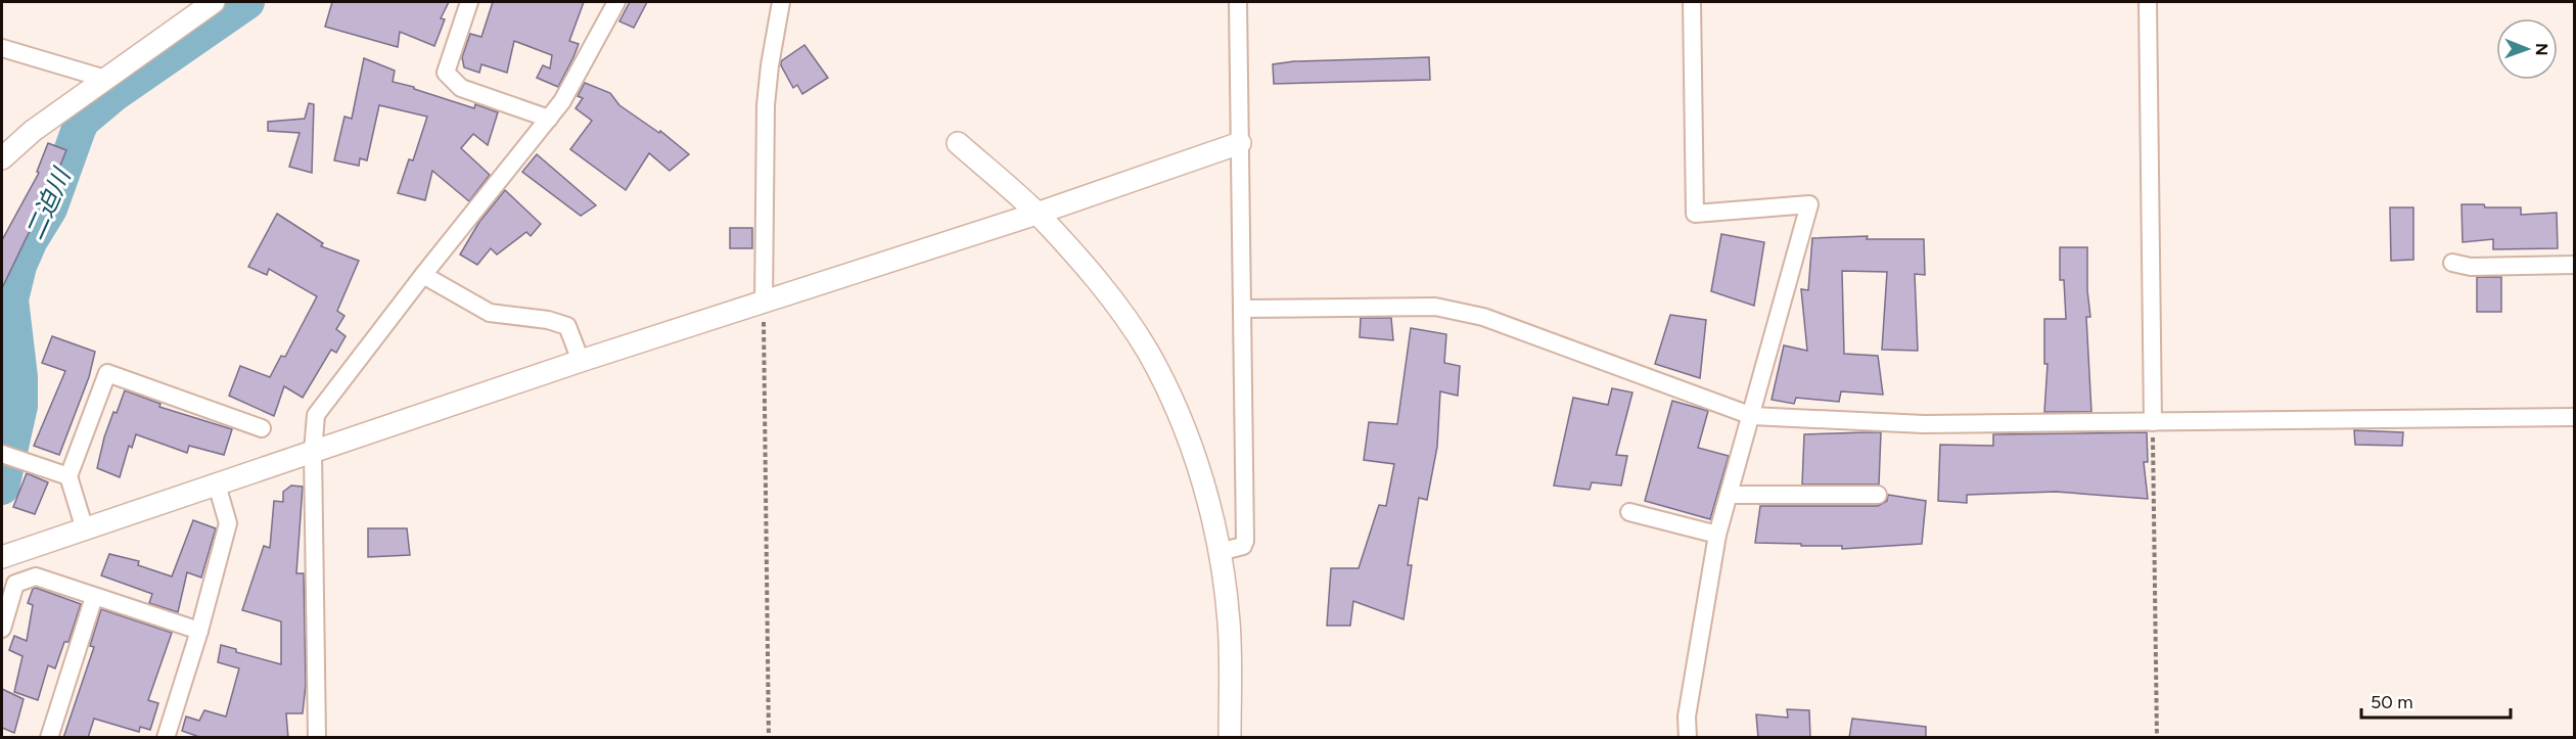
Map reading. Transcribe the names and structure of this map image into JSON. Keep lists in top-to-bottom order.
{
  "water": ["二迫川"],
  "scale_bar": "50 m",
  "north": "right"
}
